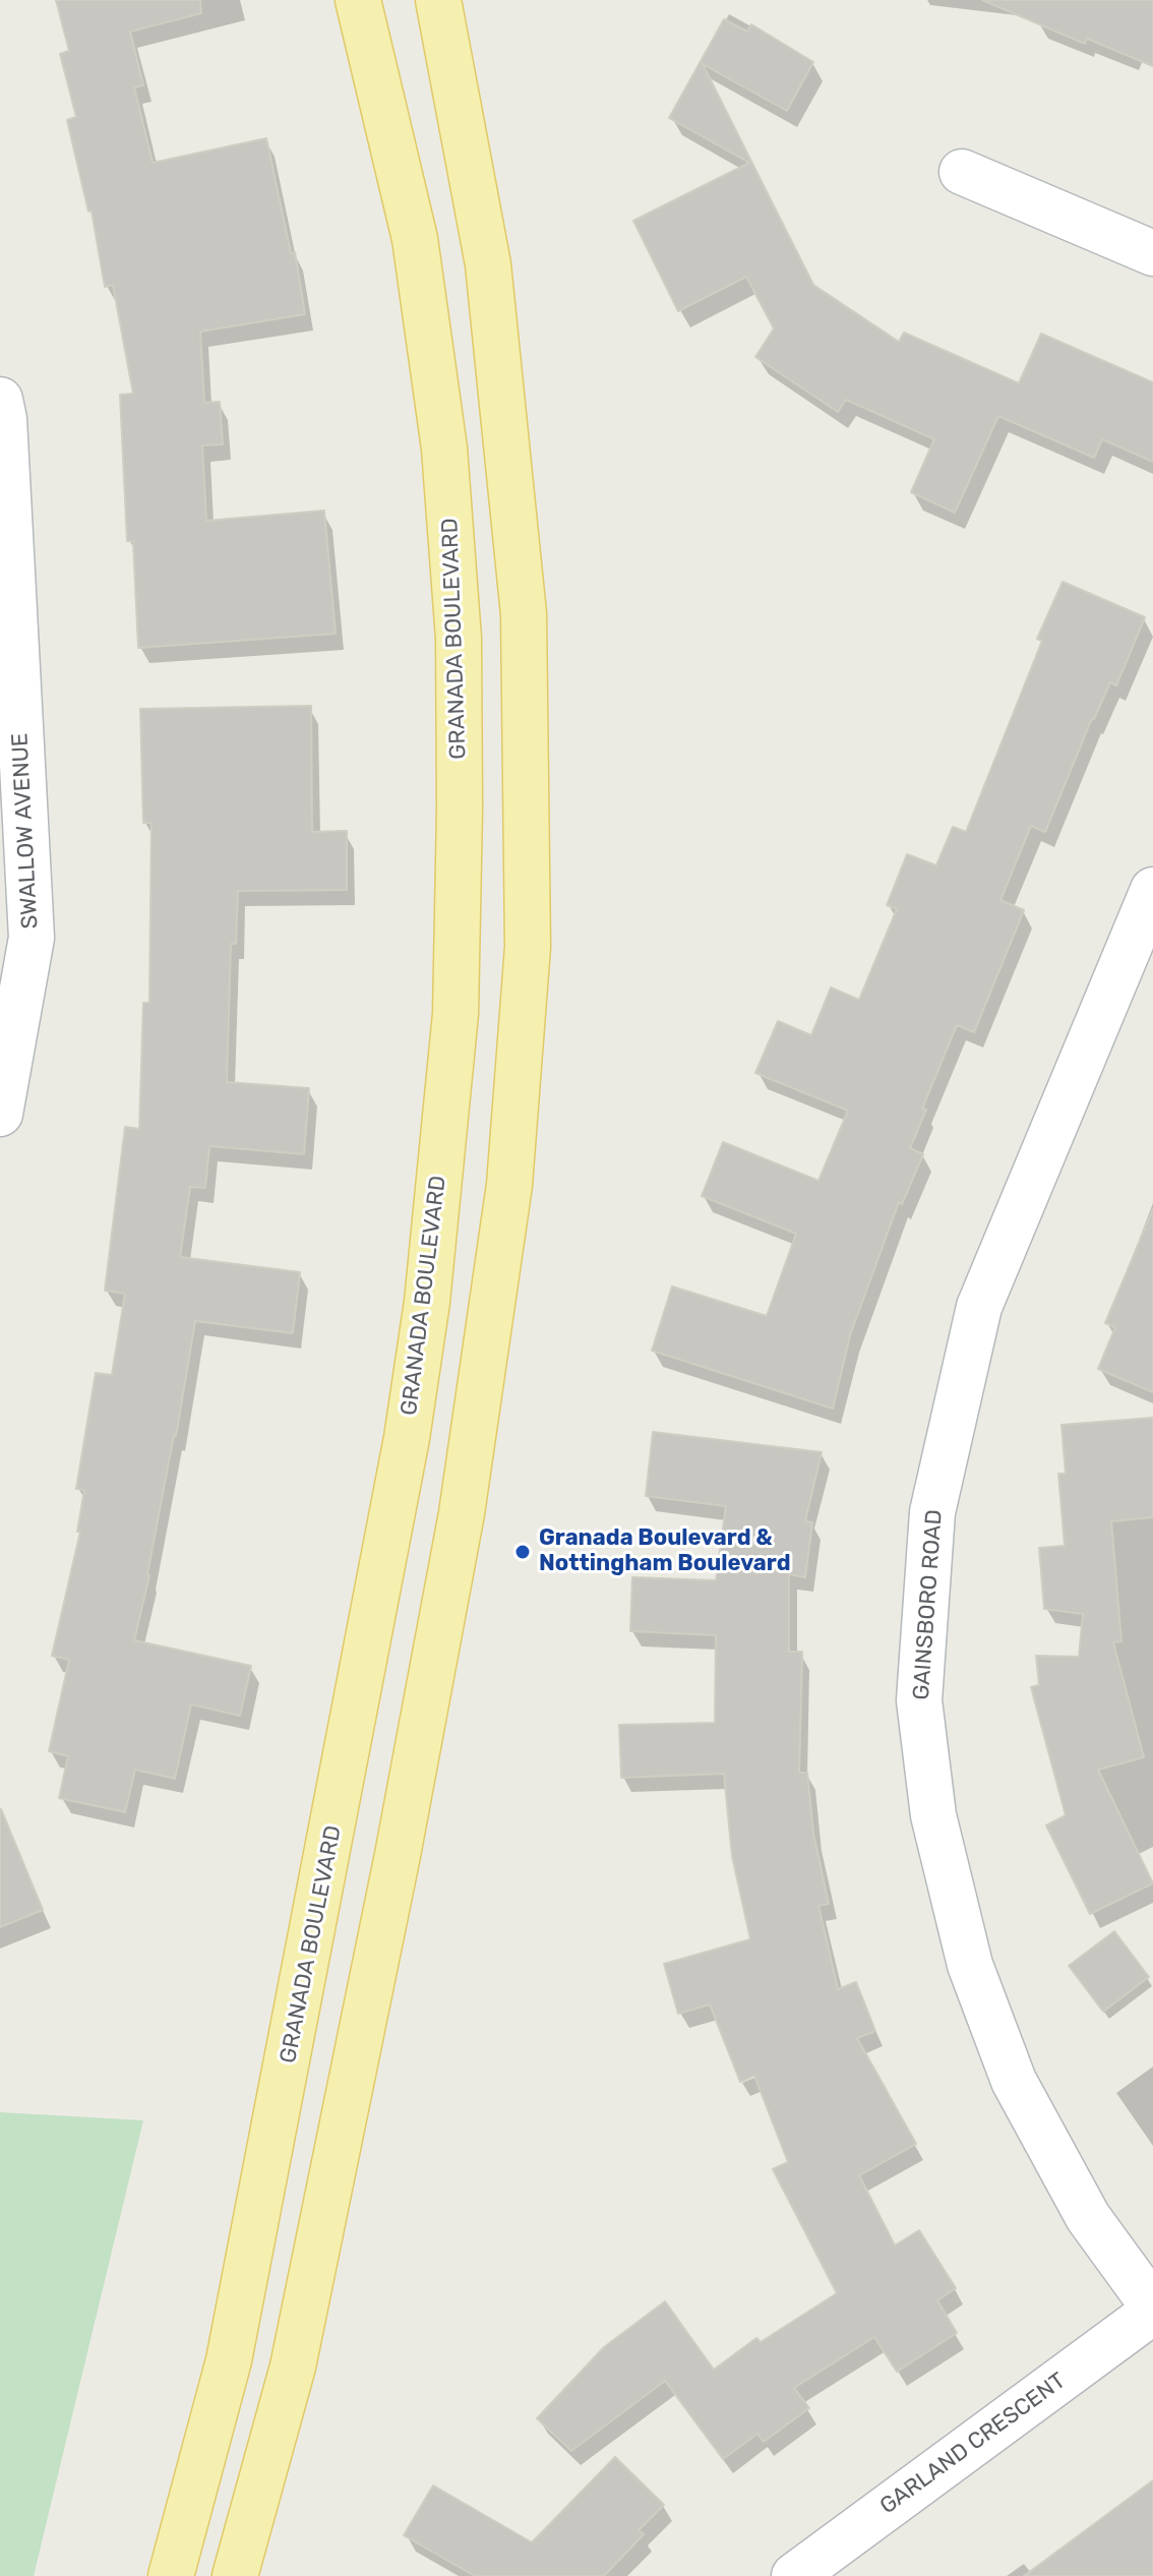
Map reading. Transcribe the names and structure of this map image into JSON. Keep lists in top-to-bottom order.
{
  "streets": {
    "main road": ["GRANADA BOULEVARD"],
    "street": ["SWALLOW AVENUE", "GAINSBORO ROAD", "GARLAND CRESCENT"]
  },
  "crossings": [
    ["GAINSBORO ROAD", "GARLAND CRESCENT"]
  ],
  "places": ["Granada Boulevard & Nottingham Boulevard"]
}
